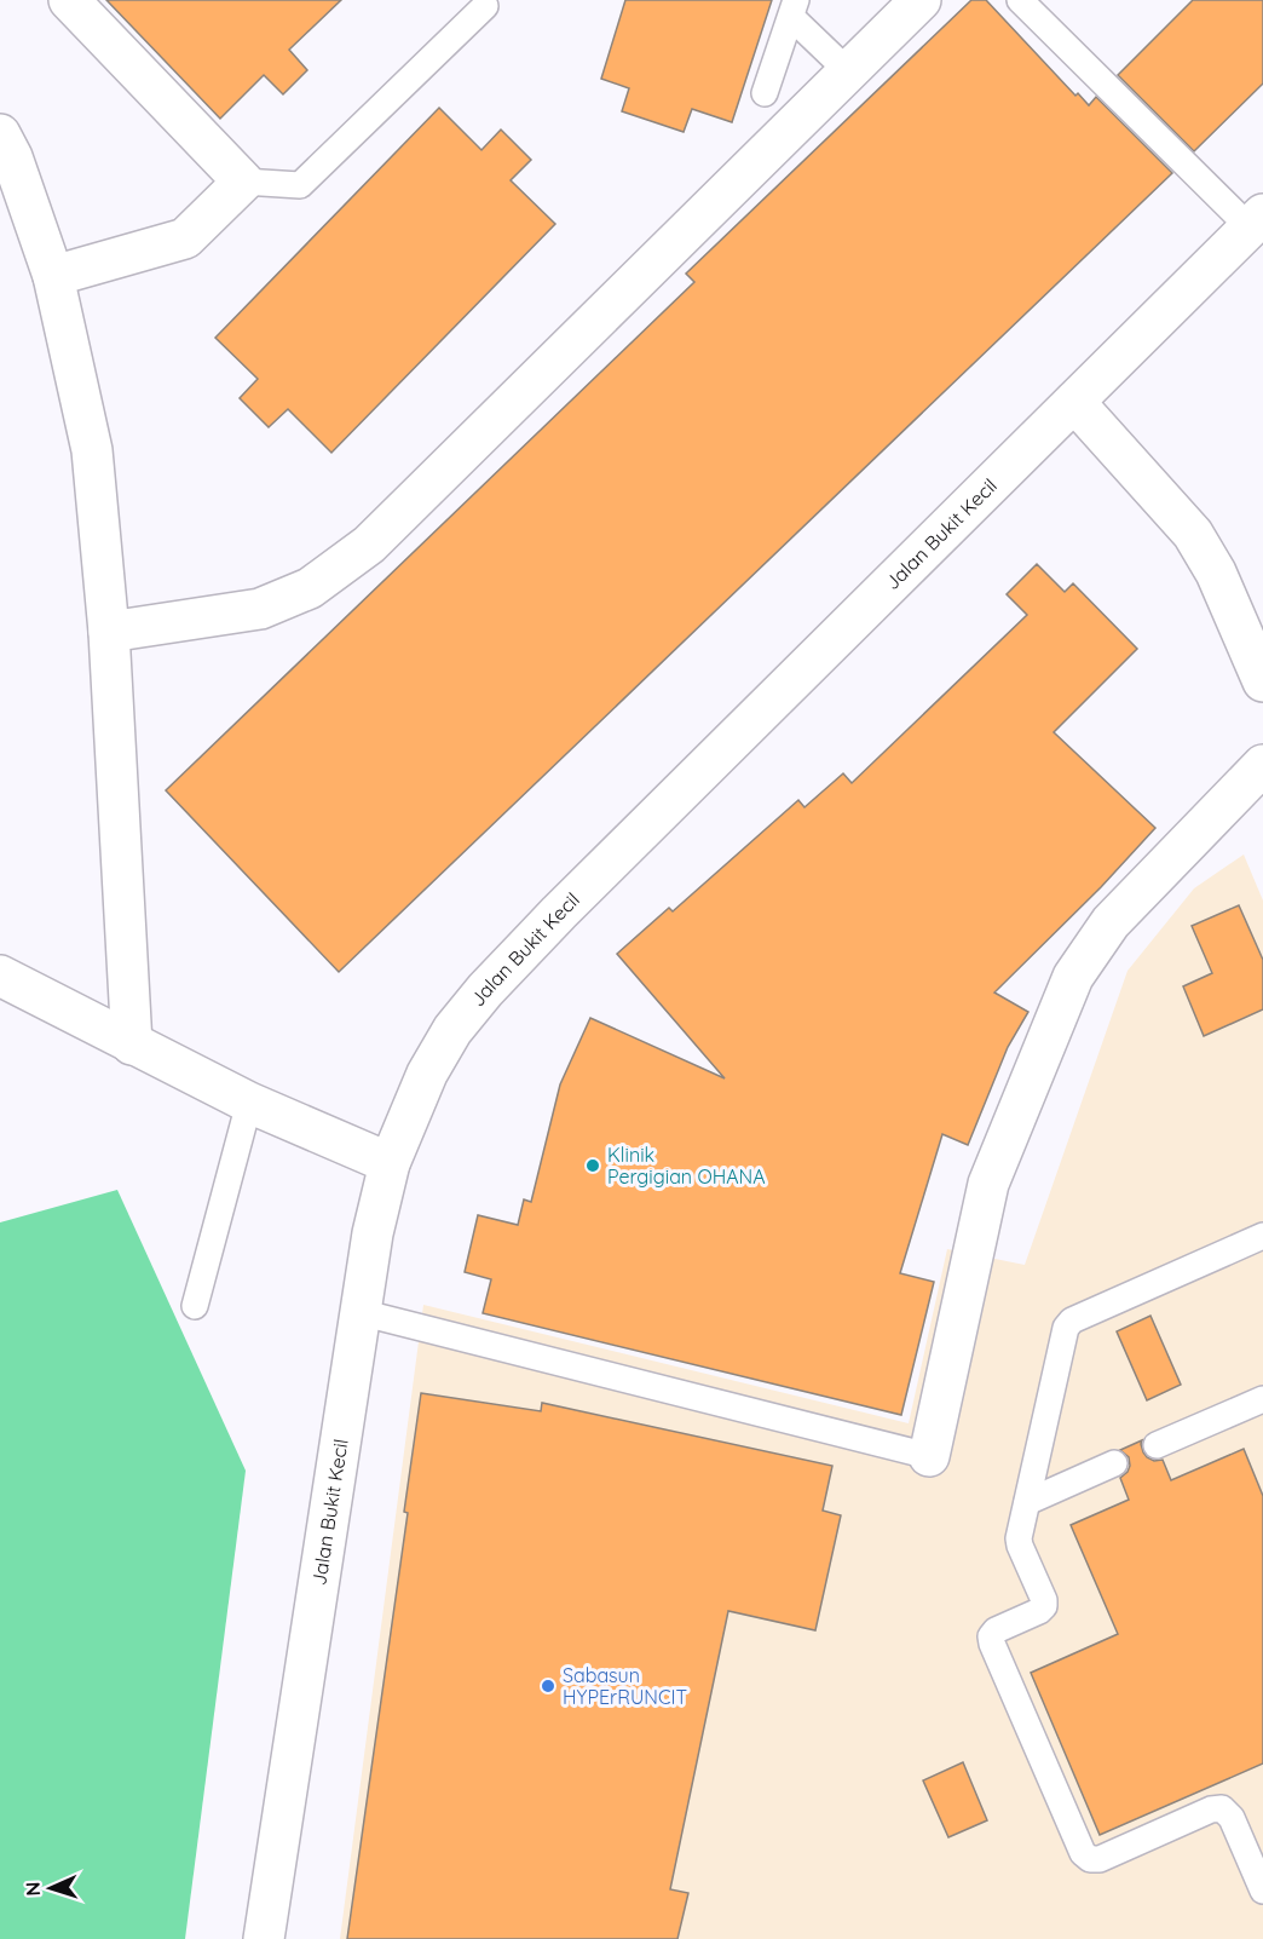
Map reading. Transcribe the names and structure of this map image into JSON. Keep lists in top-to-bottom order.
{
  "streets": {
    "street": ["Jalan Bukit Kecil"]
  },
  "places": ["Klinik Pergigian OHANA", "Sabasun HYPErRUNCIT"],
  "north": "left"
}
